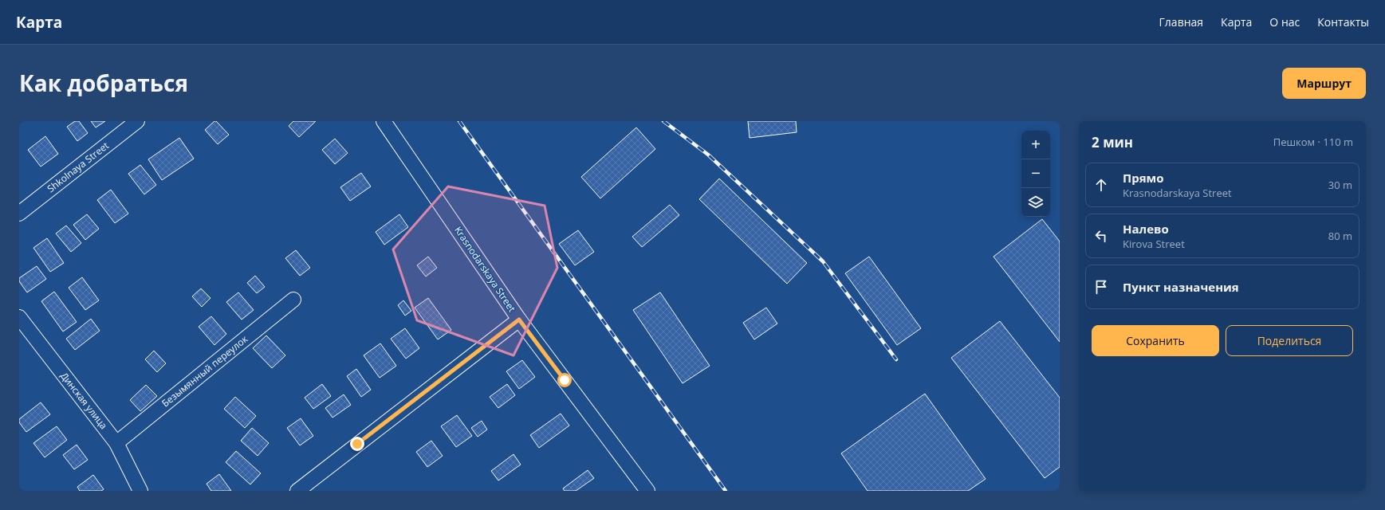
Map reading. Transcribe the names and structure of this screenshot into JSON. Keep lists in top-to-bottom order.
{
  "streets": {
    "street": [
      "Shkolnaya Street",
      "Krasnodarskaya Street",
      "Безымянный переулок",
      "Динская улица"
    ]
  },
  "crossings": [
    ["Безымянный переулок", "Динская улица"]
  ],
  "page": {
    "header": "Карта",
    "nav": [
      "Главная",
      "Карта",
      "О нас",
      "Контакты"
    ],
    "title": "Как добраться",
    "buttons": [
      "Маршрут",
      ["Сохранить", "Поделиться"]
    ],
    "heading": ["2 мин", "Пешком · 110 m"],
    "map_buttons": ["+", "−"],
    "list": [
      ["Прямо", "Krasnodarskaya Street", "30 m"],
      ["Налево", "Kirova Street", "80 m"],
      "Пункт назначения"
    ]
  }
}
